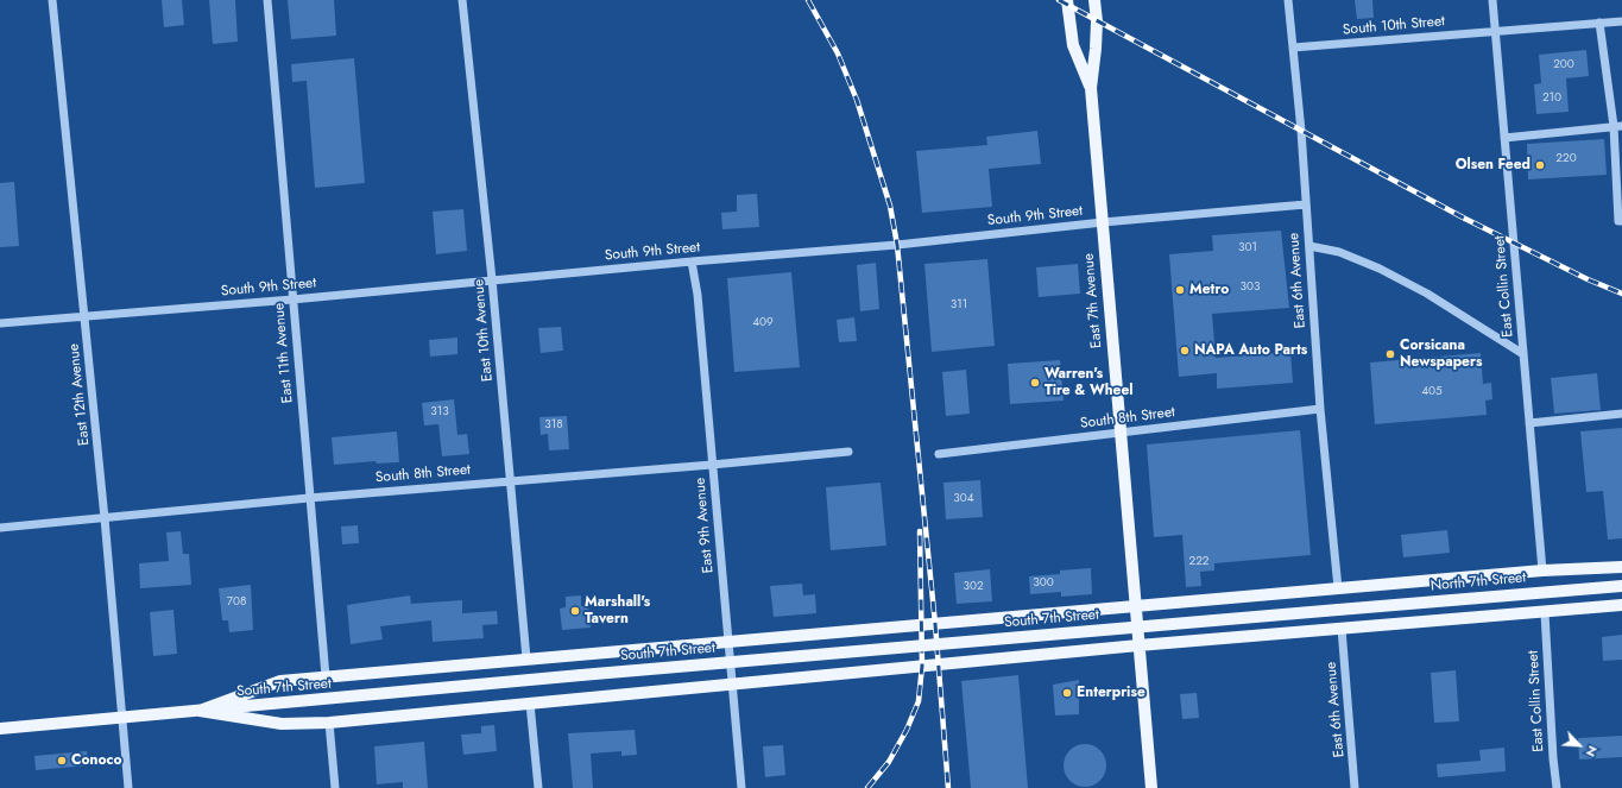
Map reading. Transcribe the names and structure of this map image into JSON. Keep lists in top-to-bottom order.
{
  "streets": {
    "main road": ["East 7th Avenue", "North 7th Street", "South 7th Street"],
    "street": [
      "South 10th Street",
      "South 9th Street",
      "East 6th Avenue",
      "East Collin Street",
      "East 10th Avenue",
      "East 11th Avenue",
      "East 12th Avenue",
      "South 8th Street",
      "East 9th Avenue"
    ]
  },
  "crossings": [
    ["South 10th Street", "East 6th Avenue"],
    ["South 10th Street", "East Collin Street"],
    ["South 9th Street", "East 6th Avenue"],
    ["South 9th Street", "East 7th Avenue"],
    ["South 9th Street", "East 10th Avenue"],
    ["South 9th Street", "East 11th Avenue"],
    ["South 9th Street", "East 12th Avenue"],
    ["South 9th Street", "East 9th Avenue"],
    ["East 6th Avenue", "South 8th Street"],
    ["East 7th Avenue", "South 8th Street"],
    ["East 10th Avenue", "South 8th Street"],
    ["East 11th Avenue", "South 8th Street"],
    ["East 12th Avenue", "South 8th Street"],
    ["East 12th Avenue", "South 7th Street"],
    ["South 8th Street", "East 9th Avenue"],
    ["North 7th Street", "South 7th Street"]
  ],
  "places": [
    "Olsen Feed",
    "Metro",
    "NAPA Auto Parts",
    "Corsicana Newspapers",
    "Warren's Tire & Wheel",
    "Marshall's Tavern",
    "Enterprise",
    "Conoco"
  ],
  "house_numbers": [
    "200",
    "210",
    "220",
    "301",
    "303",
    "311",
    "409",
    "405",
    "313",
    "318",
    "304",
    "222",
    "300",
    "302",
    "708"
  ],
  "north": "bottom right"
}
